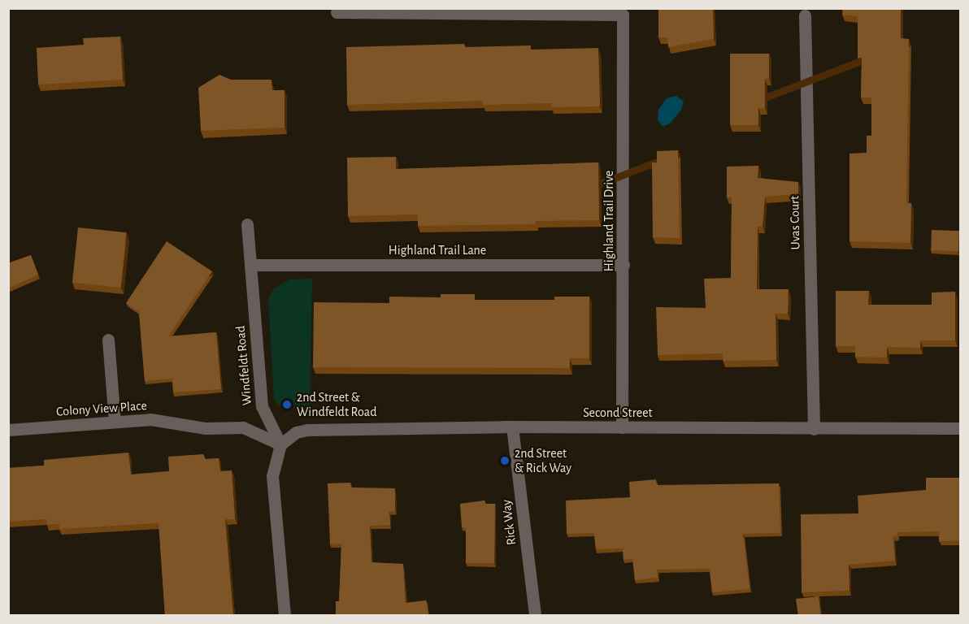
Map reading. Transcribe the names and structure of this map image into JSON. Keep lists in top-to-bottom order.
{
  "streets": {
    "street": [
      "Highland Trail Drive",
      "Uvas Court",
      "Highland Trail Lane",
      "Windfeldt Road",
      "Colony View Place",
      "Second Street",
      "Rick Way"
    ]
  },
  "crossings": [
    ["Highland Trail Drive", "Highland Trail Lane"],
    ["Highland Trail Drive", "Second Street"],
    ["Uvas Court", "Second Street"],
    ["Highland Trail Lane", "Windfeldt Road"],
    ["Windfeldt Road", "Colony View Place"],
    ["Windfeldt Road", "Second Street"],
    ["Colony View Place", "Second Street"],
    ["Second Street", "Rick Way"]
  ],
  "places": ["2nd Street & Windfeldt Road", "2nd Street & Rick Way"]
}
